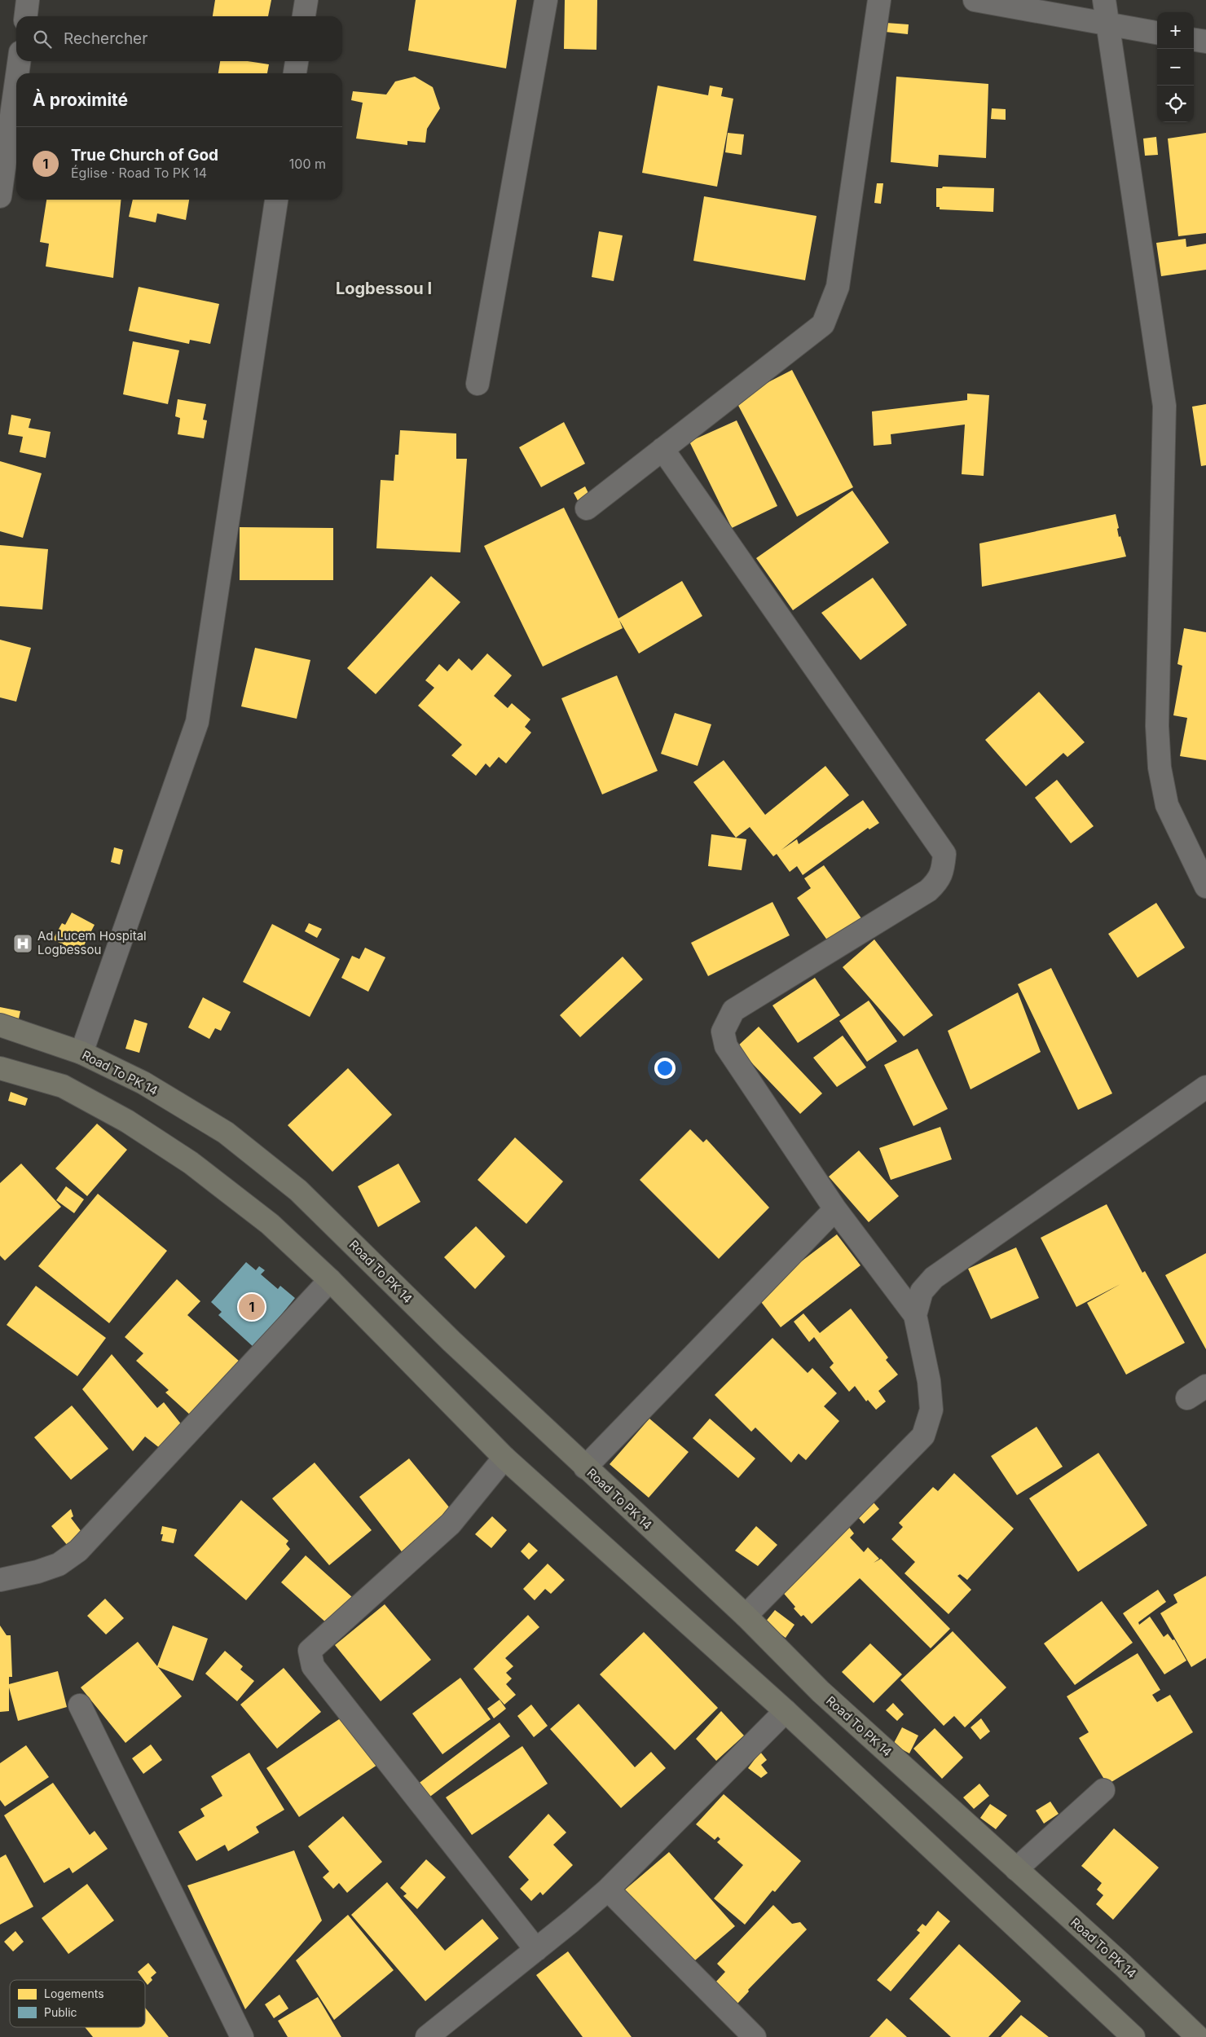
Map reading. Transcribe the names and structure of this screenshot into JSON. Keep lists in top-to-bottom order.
{
  "streets": {
    "main road": ["Road To PK 14"]
  },
  "districts": ["Logbessou I"],
  "places": {
    "hospital": ["Ad Lucem Hospital Logbessou"]
  },
  "legend": ["Logements", "Public"],
  "page": {
    "map_buttons": ["+", "−"],
    "search": "Rechercher",
    "heading": "À proximité",
    "list": [
      {
        "mark": "1",
        "name": "True Church of God",
        "note": "Église · Road To PK 14",
        "value": "100 m"
      }
    ],
    "pins": "1"
  }
}
